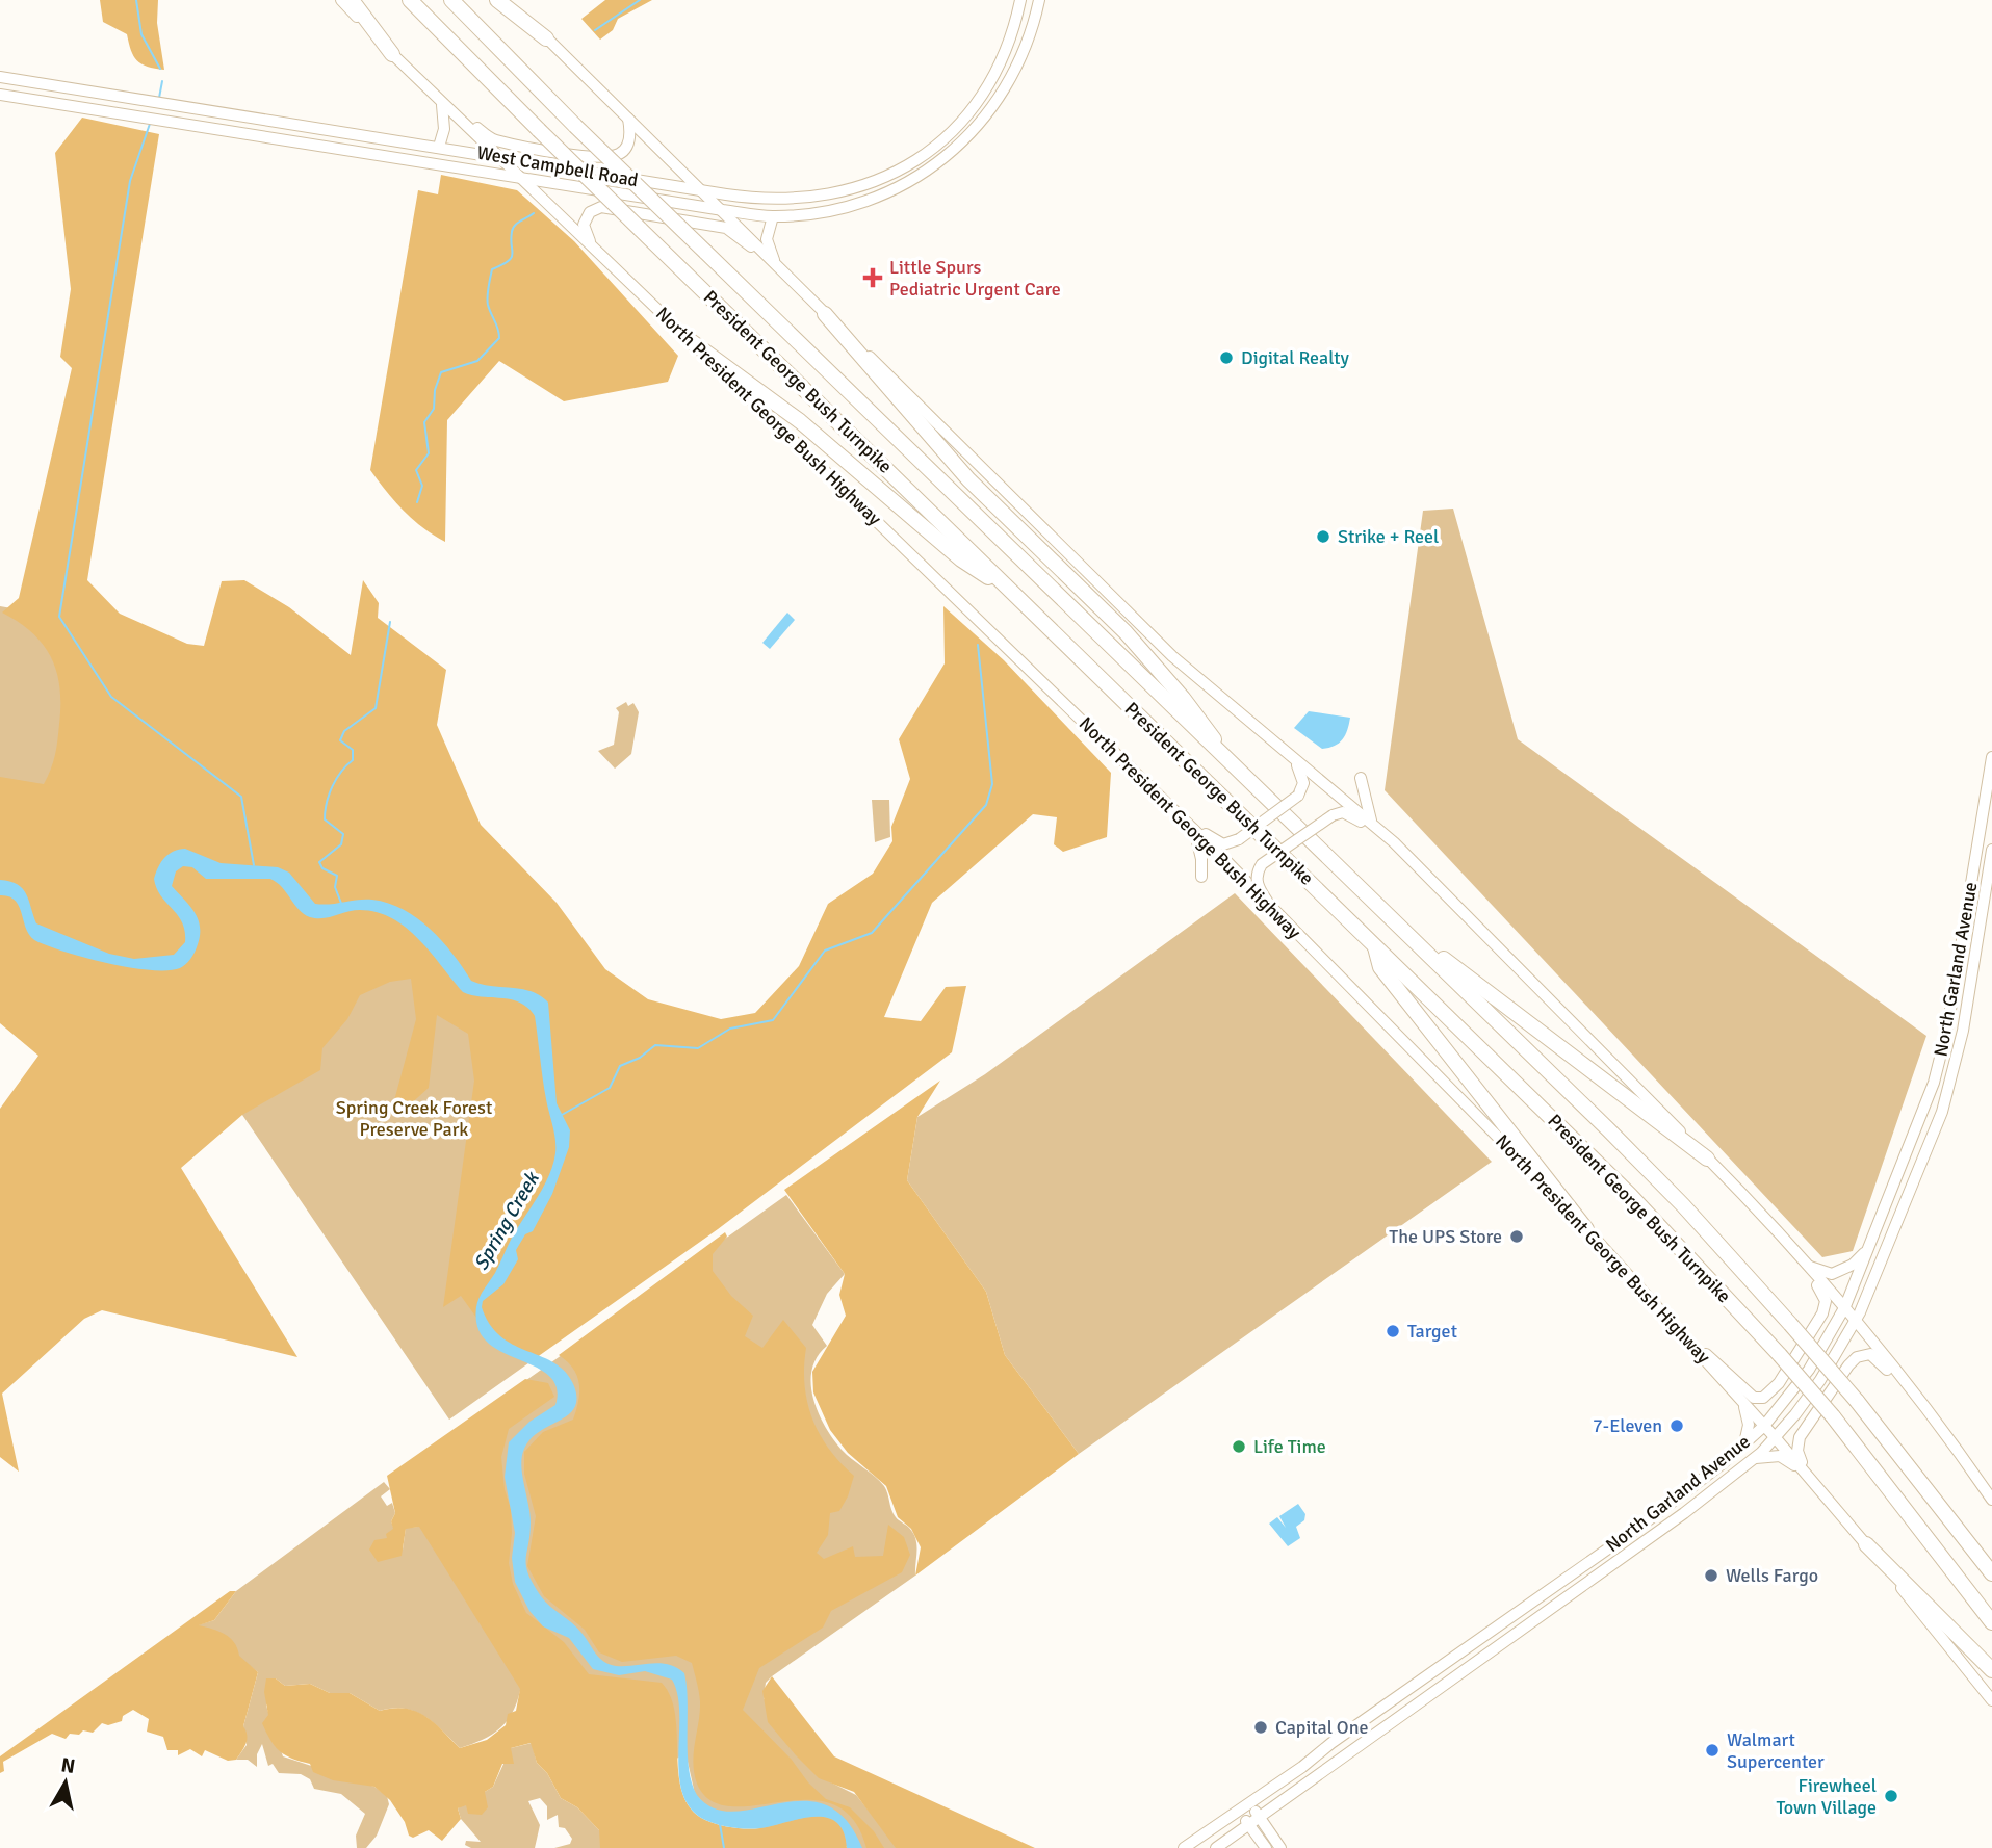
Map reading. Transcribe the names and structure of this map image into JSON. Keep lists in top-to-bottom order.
{
  "streets": {
    "highway": ["President George Bush Turnpike"],
    "main road": ["West Campbell Road", "North President George Bush Highway", "North Garland Avenue"]
  },
  "crossings": [
    ["West Campbell Road", "North President George Bush Highway"],
    ["North President George Bush Highway", "North Garland Avenue"]
  ],
  "water": ["Spring Creek"],
  "parks": ["Spring Creek Forest Preserve Park"],
  "places": {
    "health": ["Little Spurs Pediatric Urgent Care"],
    "other": [
      "Digital Realty",
      "Strike + Reel",
      "The UPS Store",
      "Target",
      "7-Eleven",
      "Life Time",
      "Wells Fargo",
      "Capital One",
      "Walmart Supercenter",
      "Firewheel Town Village"
    ]
  },
  "north": "top"
}
